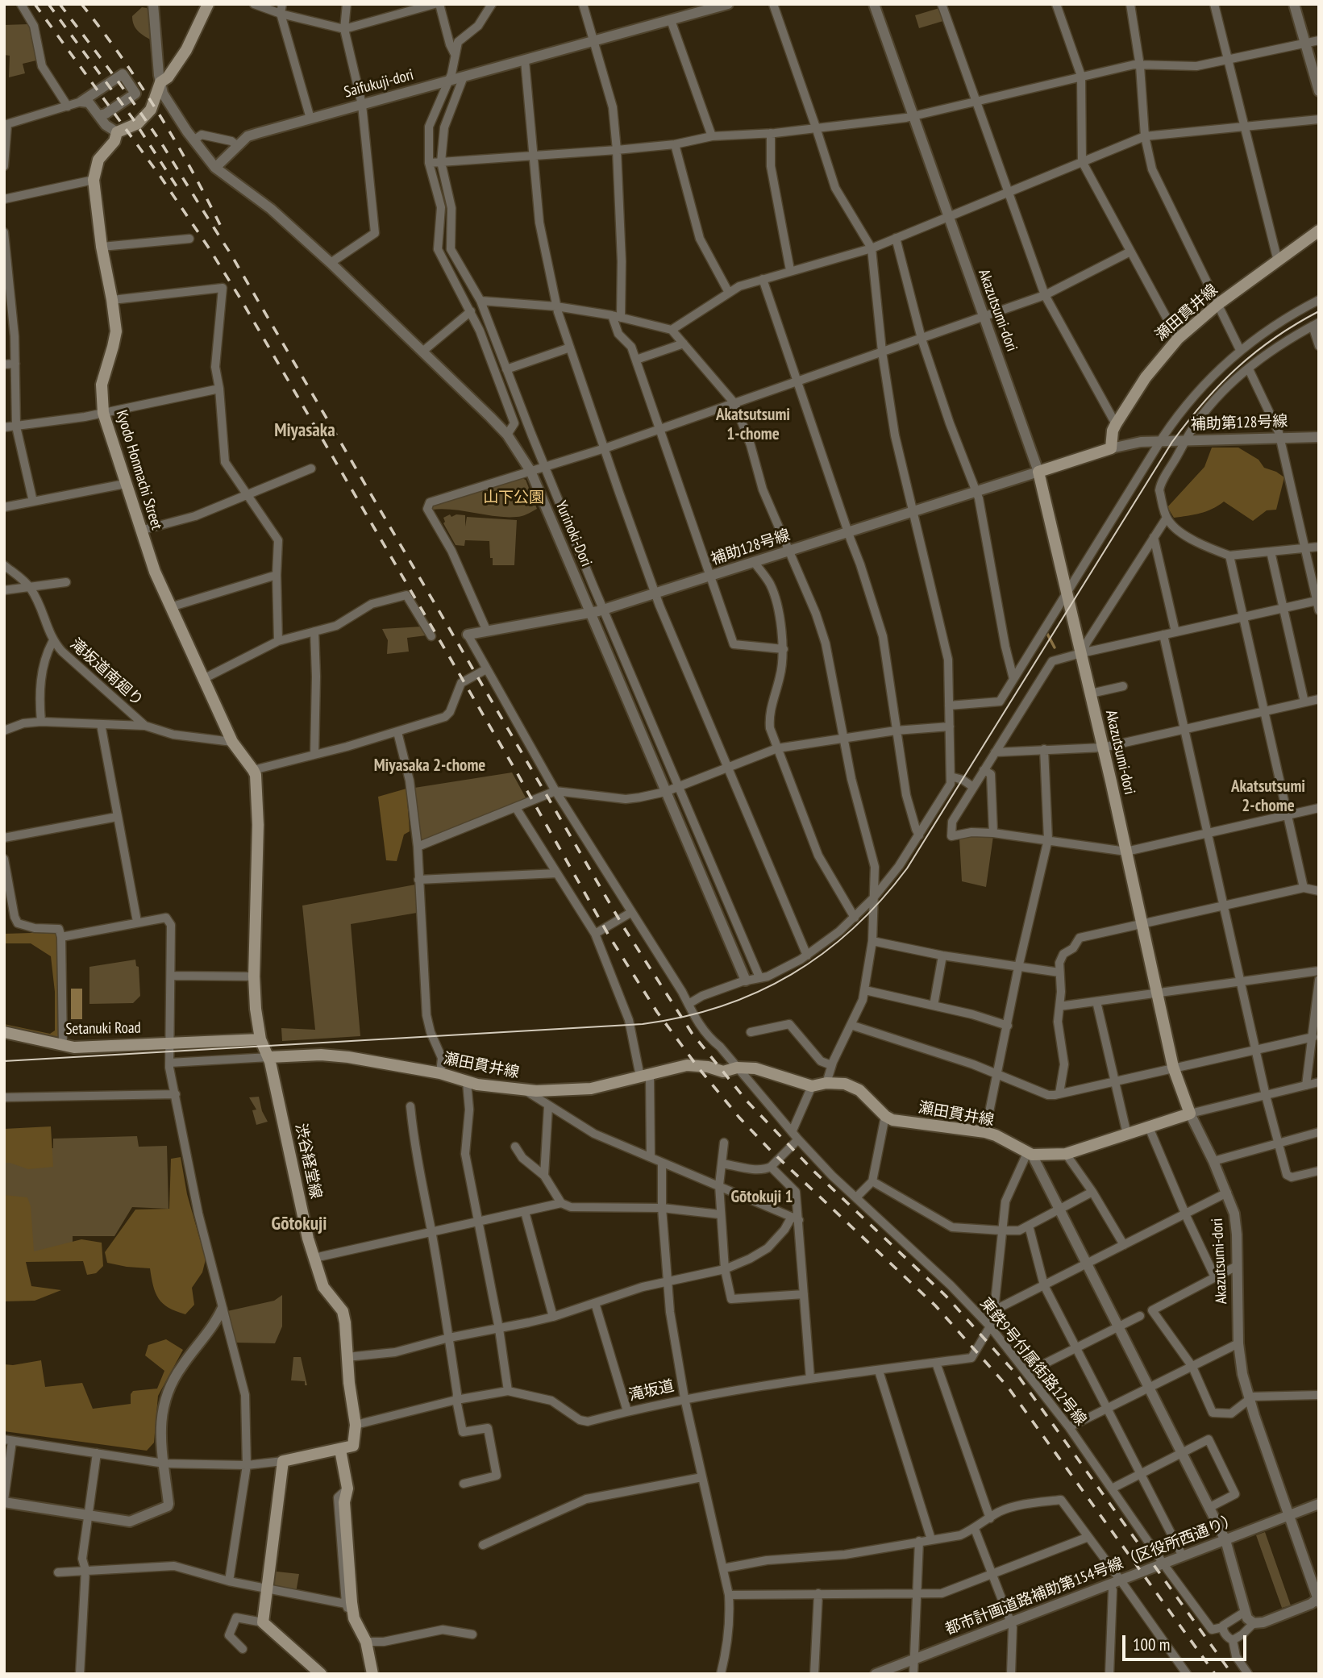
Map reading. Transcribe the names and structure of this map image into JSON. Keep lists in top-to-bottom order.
{
  "streets": {
    "main road": [
      "Akazutsumi-dori",
      "瀬田貫井線",
      "Kyodo Honmachi Street",
      "Setanuki Road",
      "渋谷経堂線"
    ],
    "street": [
      "Saifukuji-dori",
      "補助第128号線",
      "Yurinoki-Dori",
      "補助128号線",
      "滝坂道南廻り",
      "東鉄9号付属街路12号線",
      "滝坂道",
      "都市計画道路補助第154号線（区役所西通り）"
    ]
  },
  "crossings": [
    ["Saifukuji-dori", "Yurinoki-Dori"],
    ["Akazutsumi-dori", "補助128号線"],
    ["Akazutsumi-dori", "都市計画道路補助第154号線（区役所西通り）"],
    ["瀬田貫井線", "渋谷経堂線"],
    ["瀬田貫井線", "東鉄9号付属街路12号線"],
    ["Kyodo Honmachi Street", "滝坂道南廻り"],
    ["Kyodo Honmachi Street", "渋谷経堂線"],
    ["Yurinoki-Dori", "補助128号線"],
    ["補助128号線", "東鉄9号付属街路12号線"],
    ["滝坂道南廻り", "渋谷経堂線"],
    ["渋谷経堂線", "滝坂道"],
    ["東鉄9号付属街路12号線", "都市計画道路補助第154号線（区役所西通り）"]
  ],
  "districts": [
    "Akatsutsumi 1-chome",
    "Miyasaka",
    "Miyasaka 2-chome",
    "Akatsutsumi 2-chome",
    "Gōtokuji 1",
    "Gōtokuji"
  ],
  "parks": ["山下公園"],
  "scale_bar": "100 m"
}
